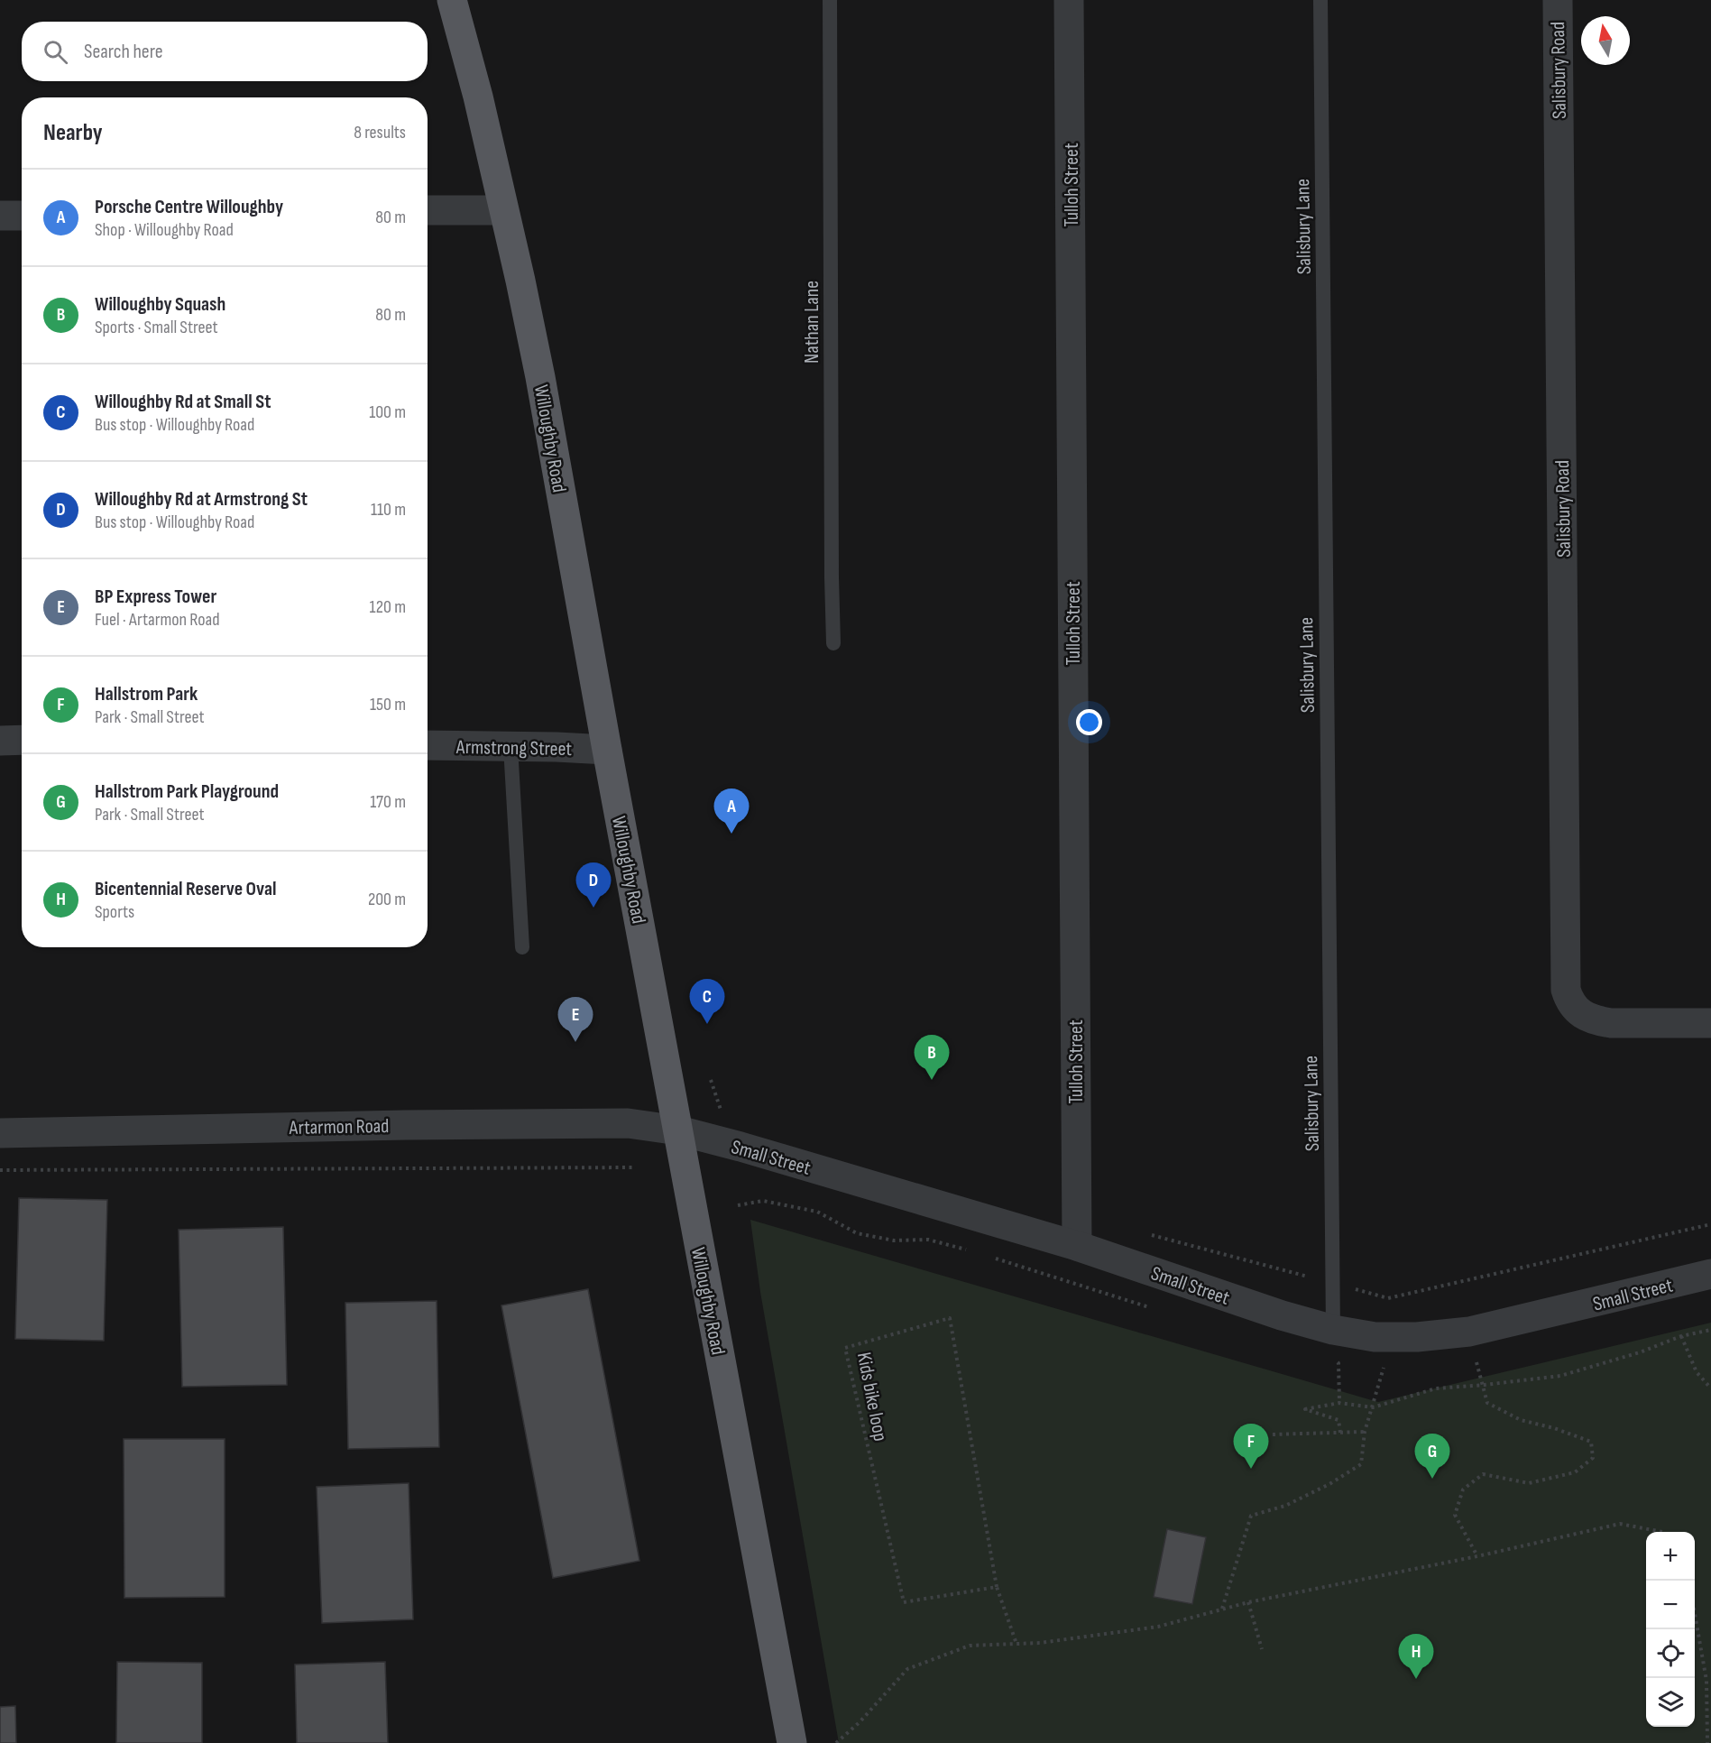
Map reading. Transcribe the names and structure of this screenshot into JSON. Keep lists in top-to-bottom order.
{
  "streets": {
    "main road": ["Willoughby Road"],
    "street": [
      "Salisbury Road",
      "Tulloh Street",
      "Armstrong Street",
      "Artarmon Road",
      "Small Street"
    ],
    "lane": ["Salisbury Lane", "Nathan Lane"],
    "path": ["Kids bike loop"]
  },
  "crossings": [
    ["Tulloh Street", "Small Street"],
    ["Salisbury Lane", "Small Street"],
    ["Willoughby Road", "Armstrong Street"],
    ["Willoughby Road", "Artarmon Road"],
    ["Willoughby Road", "Small Street"],
    ["Artarmon Road", "Small Street"]
  ],
  "north": "top",
  "page": {
    "search": "Search here",
    "heading": ["Nearby", "8 results"],
    "list": [
      {
        "mark": "A",
        "name": "Porsche Centre Willoughby",
        "note": "Shop · Willoughby Road",
        "value": "80 m"
      },
      {
        "mark": "B",
        "name": "Willoughby Squash",
        "note": "Sports · Small Street",
        "value": "80 m"
      },
      {
        "mark": "C",
        "name": "Willoughby Rd at Small St",
        "note": "Bus stop · Willoughby Road",
        "value": "100 m"
      },
      {
        "mark": "D",
        "name": "Willoughby Rd at Armstrong St",
        "note": "Bus stop · Willoughby Road",
        "value": "110 m"
      },
      {
        "mark": "E",
        "name": "BP Express Tower",
        "note": "Fuel · Artarmon Road",
        "value": "120 m"
      },
      {
        "mark": "F",
        "name": "Hallstrom Park",
        "note": "Park · Small Street",
        "value": "150 m"
      },
      {
        "mark": "G",
        "name": "Hallstrom Park Playground",
        "note": "Park · Small Street",
        "value": "170 m"
      },
      {
        "mark": "H",
        "name": "Bicentennial Reserve Oval",
        "note": "Sports",
        "value": "200 m"
      }
    ],
    "pins": [
      "A",
      "D",
      "C",
      "E",
      "B",
      "F",
      "G",
      "H"
    ],
    "map_buttons": ["+", "−"]
  }
}
